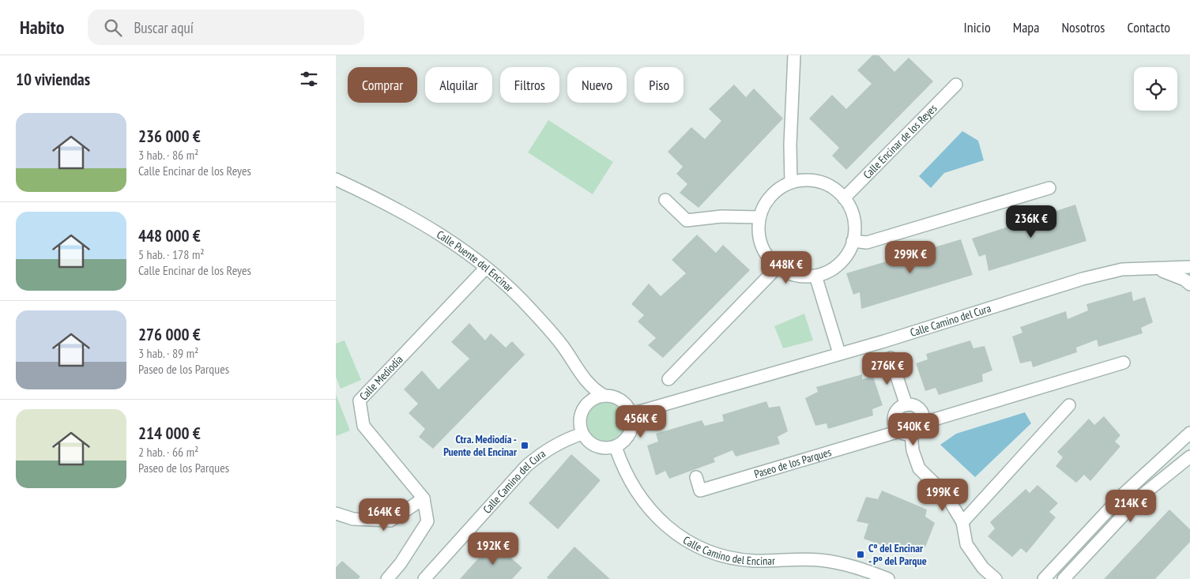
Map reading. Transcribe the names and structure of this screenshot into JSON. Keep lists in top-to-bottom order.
{
  "streets": {
    "street": [
      "Calle Encinar de los Reyes",
      "Calle Puente del Encinar",
      "Calle Camino del Cura",
      "Calle Mediodía",
      "Paseo de los Parques",
      "Calle Camino del Encinar"
    ]
  },
  "crossings": [
    ["Calle Puente del Encinar", "Calle Camino del Cura"],
    ["Calle Puente del Encinar", "Calle Mediodía"],
    ["Calle Puente del Encinar", "Calle Camino del Encinar"],
    ["Calle Camino del Cura", "Calle Camino del Encinar"]
  ],
  "places": {
    "transit": ["Ctra. Mediodía - Puente del Encinar", "Cº del Encinar - Pº del Parque"]
  },
  "page": {
    "header": "Habito",
    "search": "Buscar aquí",
    "nav": [
      "Inicio",
      "Mapa",
      "Nosotros",
      "Contacto"
    ],
    "heading": "10 viviendas",
    "chip": [
      "Comprar",
      "Alquilar",
      "Filtros",
      "Nuevo",
      "Piso"
    ],
    "list": [
      {
        "name": "236 000 €",
        "note": "3 hab. · 86 m² · Calle Encinar de los Reyes"
      },
      {
        "name": "448 000 €",
        "note": "5 hab. · 178 m² · Calle Encinar de los Reyes"
      },
      {
        "name": "276 000 €",
        "note": "3 hab. · 89 m² · Paseo de los Parques"
      },
      {
        "name": "214 000 €",
        "note": "2 hab. · 66 m² · Paseo de los Parques"
      }
    ],
    "price": [
      "236K €",
      "299K €",
      "448K €",
      "276K €",
      "456K €",
      "540K €",
      "199K €",
      "214K €",
      "164K €",
      "192K €"
    ]
  }
}
